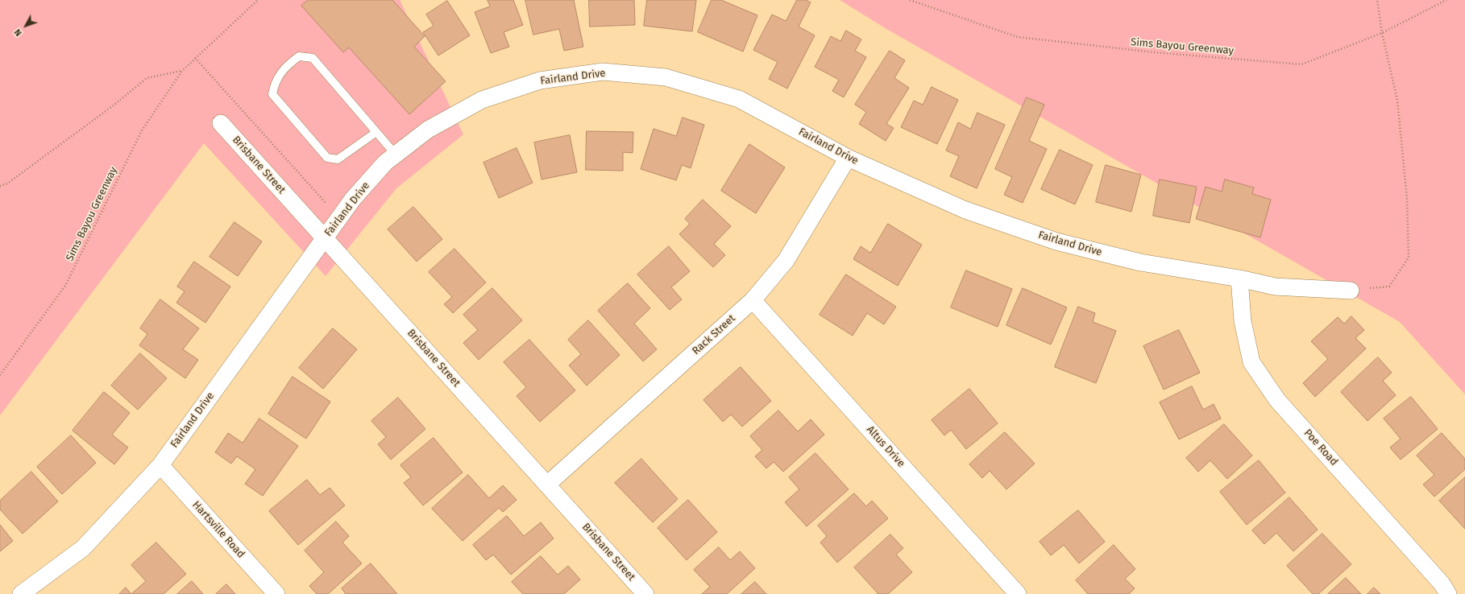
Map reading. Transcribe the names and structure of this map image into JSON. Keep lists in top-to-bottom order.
{
  "streets": {
    "street": [
      "Fairland Drive",
      "Brisbane Street",
      "Rack Street",
      "Altus Drive",
      "Poe Road",
      "Hartsville Road"
    ],
    "path": ["Sims Bayou Greenway"]
  },
  "crossings": [
    ["Fairland Drive", "Brisbane Street"],
    ["Fairland Drive", "Rack Street"],
    ["Fairland Drive", "Poe Road"],
    ["Fairland Drive", "Hartsville Road"],
    ["Brisbane Street", "Rack Street"],
    ["Rack Street", "Altus Drive"]
  ],
  "north": "bottom left"
}
